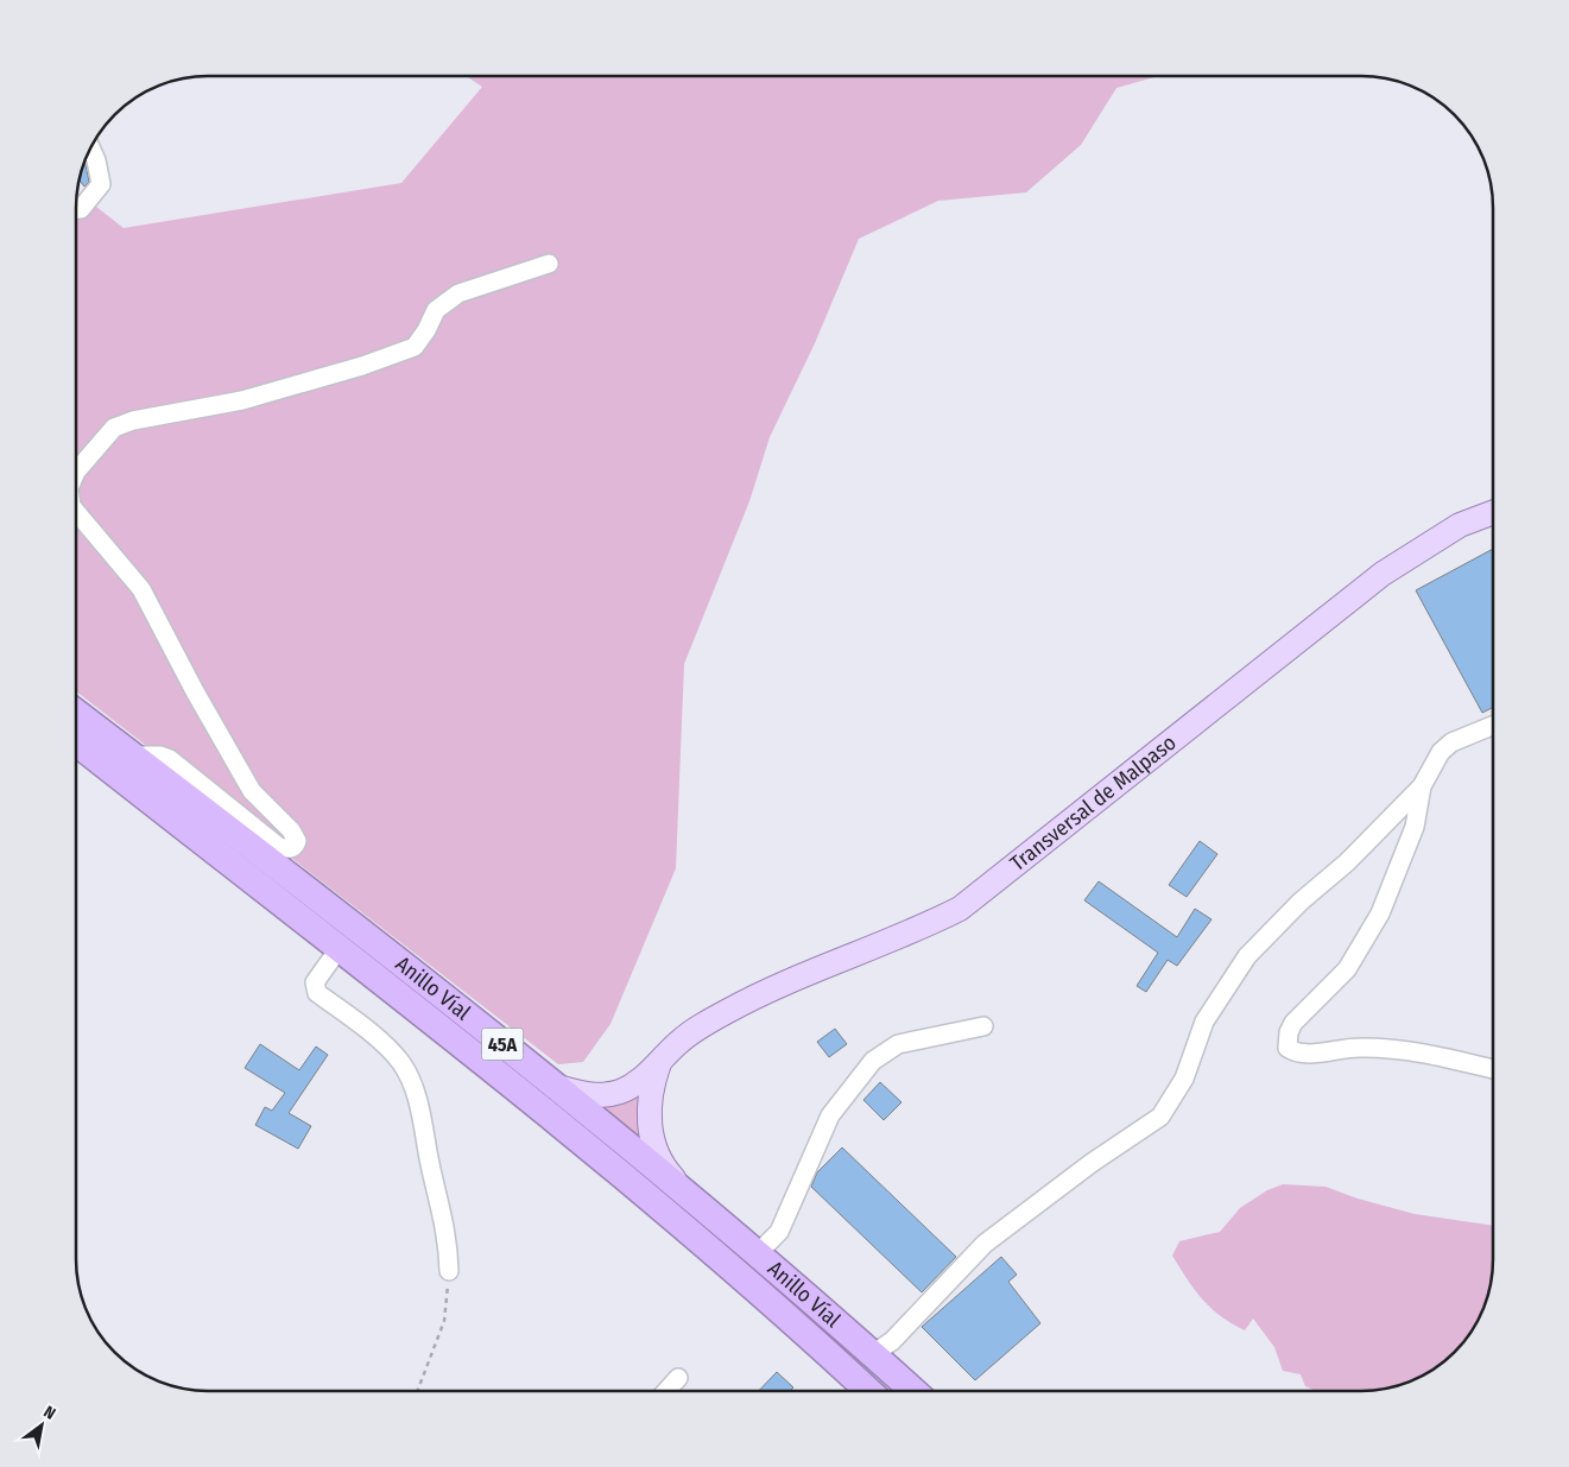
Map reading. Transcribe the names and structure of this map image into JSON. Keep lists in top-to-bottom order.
{
  "streets": {
    "highway": ["Anillo Víal", "45A"],
    "main road": ["Transversal de Malpaso"]
  },
  "crossings": [
    ["Transversal de Malpaso", "Anillo Víal"]
  ],
  "north": "top right"
}
